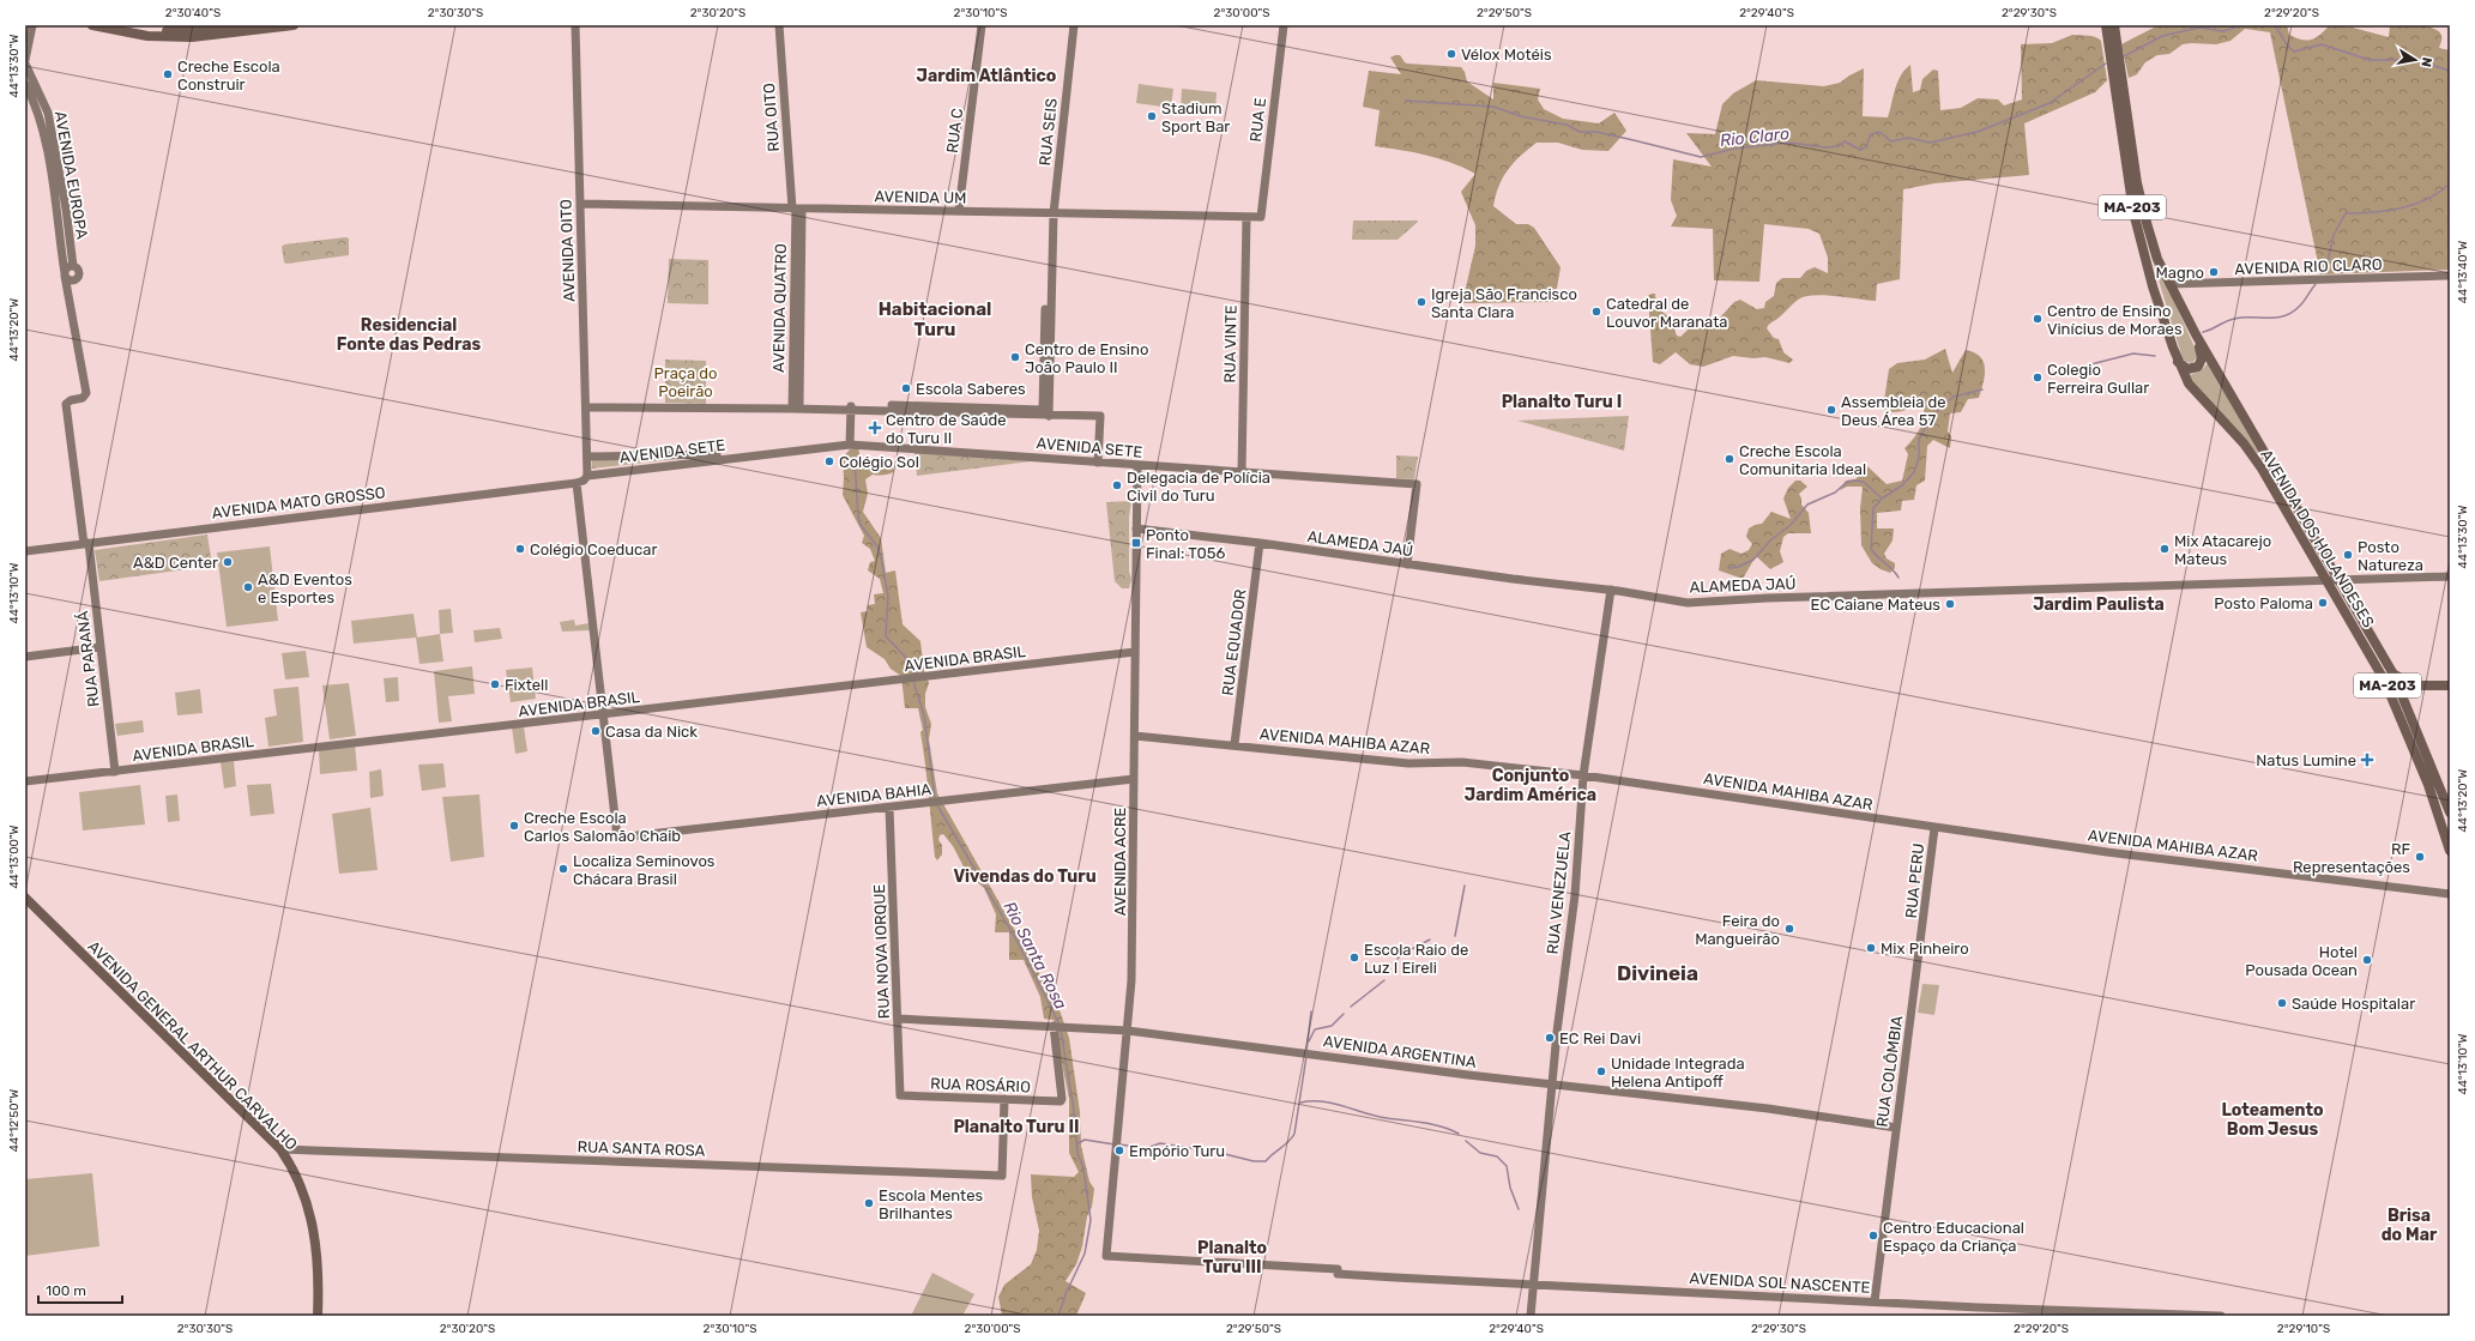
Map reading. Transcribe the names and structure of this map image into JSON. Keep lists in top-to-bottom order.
{
  "streets": {
    "main road": ["MA-203", "AVENIDA DOS HOLANDESES", "AVENIDA GENERAL ARTHUR CARVALHO"],
    "street": [
      "RUA OITO",
      "RUA E",
      "RUA C",
      "RUA SEIS",
      "AVENIDA EUROPA",
      "AVENIDA UM",
      "AVENIDA OITO",
      "AVENIDA RIO CLARO",
      "AVENIDA QUATRO",
      "RUA VINTE",
      "AVENIDA SETE",
      "AVENIDA MATO GROSSO",
      "ALAMEDA JAÚ",
      "RUA EQUADOR",
      "AVENIDA BRASIL",
      "RUA PARANÁ",
      "AVENIDA MAHIBA AZAR",
      "AVENIDA BAHIA",
      "AVENIDA ACRE",
      "RUA PERU",
      "RUA VENEZUELA",
      "RUA NOVA IORQUE",
      "AVENIDA ARGENTINA",
      "RUA COLÔMBIA",
      "RUA ROSÁRIO",
      "RUA SANTA ROSA",
      "AVENIDA SOL NASCENTE"
    ]
  },
  "crossings": [
    ["RUA OITO", "AVENIDA UM"],
    ["RUA OITO", "AVENIDA QUATRO"],
    ["RUA E", "AVENIDA UM"],
    ["RUA C", "AVENIDA UM"],
    ["RUA SEIS", "AVENIDA UM"],
    ["AVENIDA EUROPA", "AVENIDA MATO GROSSO"],
    ["AVENIDA EUROPA", "RUA PARANÁ"],
    ["AVENIDA UM", "AVENIDA OITO"],
    ["AVENIDA UM", "AVENIDA QUATRO"],
    ["AVENIDA UM", "RUA VINTE"],
    ["AVENIDA OITO", "AVENIDA SETE"],
    ["AVENIDA RIO CLARO", "AVENIDA DOS HOLANDESES"],
    ["RUA VINTE", "AVENIDA SETE"],
    ["AVENIDA SETE", "ALAMEDA JAÚ"],
    ["AVENIDA SETE", "AVENIDA ACRE"],
    ["AVENIDA MATO GROSSO", "RUA PARANÁ"],
    ["AVENIDA DOS HOLANDESES", "ALAMEDA JAÚ"],
    ["ALAMEDA JAÚ", "RUA EQUADOR"],
    ["ALAMEDA JAÚ", "AVENIDA ACRE"],
    ["ALAMEDA JAÚ", "RUA VENEZUELA"],
    ["RUA EQUADOR", "AVENIDA MAHIBA AZAR"],
    ["AVENIDA BRASIL", "RUA PARANÁ"],
    ["AVENIDA BRASIL", "AVENIDA BAHIA"],
    ["AVENIDA BRASIL", "AVENIDA ACRE"],
    ["AVENIDA MAHIBA AZAR", "AVENIDA ACRE"],
    ["AVENIDA MAHIBA AZAR", "RUA PERU"],
    ["AVENIDA MAHIBA AZAR", "RUA VENEZUELA"],
    ["AVENIDA BAHIA", "AVENIDA ACRE"],
    ["AVENIDA BAHIA", "RUA NOVA IORQUE"],
    ["AVENIDA ACRE", "AVENIDA ARGENTINA"],
    ["AVENIDA ACRE", "AVENIDA SOL NASCENTE"],
    ["RUA PERU", "RUA COLÔMBIA"],
    ["RUA VENEZUELA", "AVENIDA ARGENTINA"],
    ["RUA VENEZUELA", "AVENIDA SOL NASCENTE"],
    ["RUA NOVA IORQUE", "AVENIDA ARGENTINA"],
    ["RUA NOVA IORQUE", "RUA ROSÁRIO"],
    ["AVENIDA GENERAL ARTHUR CARVALHO", "RUA SANTA ROSA"],
    ["AVENIDA ARGENTINA", "RUA COLÔMBIA"],
    ["AVENIDA ARGENTINA", "RUA ROSÁRIO"],
    ["RUA COLÔMBIA", "AVENIDA SOL NASCENTE"],
    ["RUA ROSÁRIO", "RUA SANTA ROSA"]
  ],
  "districts": [
    "Jardim Atlântico",
    "Habitacional Turu",
    "Residencial Fonte das Pedras",
    "Planalto Turu I",
    "Jardim Paulista",
    "Conjunto Jardim América",
    "Vivendas do Turu",
    "Divineia",
    "Loteamento Bom Jesus",
    "Planalto Turu II",
    "Brisa do Mar",
    "Planalto Turu III"
  ],
  "water": ["Rio Claro", "Rio Santa Rosa"],
  "parks": ["Praça do Poeirão"],
  "places": {
    "other": [
      "Vélox Motéis",
      "Creche Escola Construir",
      "Stadium Sport Bar",
      "Magno",
      "Igreja São Francisco Santa Clara",
      "Catedral de Louvor Maranata",
      "Centro de Ensino Vinícius de Moraes",
      "Centro de Ensino João Paulo II",
      "Colegio Ferreira Gullar",
      "Escola Saberes",
      "Assembleia de Deus Área 57",
      "Creche Escola Comunitaria Ideal",
      "Colégio Sol",
      "Delegacia de Polícia Civil do Turu",
      "Colégio Coeducar",
      "Mix Atacarejo Mateus",
      "Posto Natureza",
      "A&D Center",
      "A&D Eventos e Esportes",
      "Posto Paloma",
      "EC Caiane Mateus",
      "Fixtell",
      "Casa da Nick",
      "Creche Escola Carlos Salomão Chaib",
      "RF Representações",
      "Localiza Seminovos Chácara Brasil",
      "Feira do Mangueirão",
      "Mix Pinheiro",
      "Escola Raio de Luz I Eireli",
      "Hotel Pousada Ocean",
      "Saúde Hospitalar",
      "EC Rei Davi",
      "Unidade Integrada Helena Antipoff",
      "Empório Turu",
      "Escola Mentes Brilhantes",
      "Centro Educacional Espaço da Criança"
    ],
    "health": ["Centro de Saúde do Turu II", "Natus Lumine"],
    "transit": ["Ponto Final: T056"]
  },
  "scale_bar": "100 m",
  "north": "right",
  "coordinates": [
    "2°30'40\"S",
    "2°30'30\"S",
    "2°30'20\"S",
    "2°30'10\"S",
    "2°30'00\"S",
    "2°29'50\"S",
    "2°29'40\"S",
    "2°29'30\"S",
    "2°29'20\"S",
    "44°13'30\"W",
    "44°13'40\"W",
    "44°13'20\"W",
    "44°13'10\"W",
    "44°13'00\"W",
    "44°12'50\"W",
    "2°29'10\"S"
  ]
}
